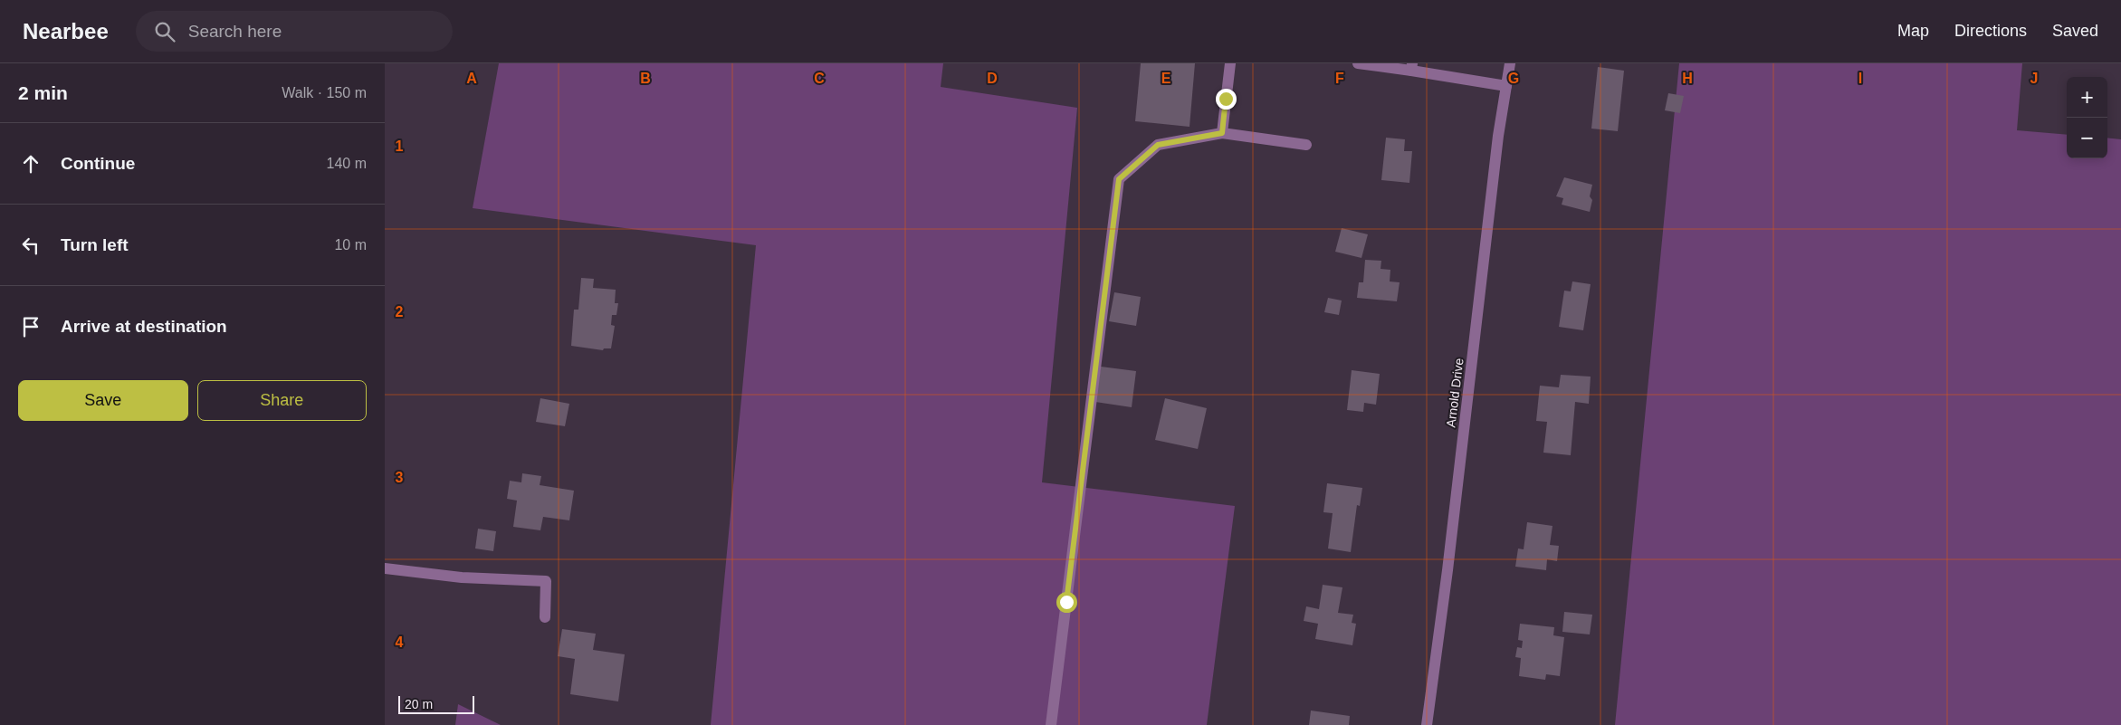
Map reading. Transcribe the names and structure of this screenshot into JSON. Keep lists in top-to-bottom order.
{
  "streets": {
    "street": ["Arnold Drive"]
  },
  "scale_bar": "20 m",
  "page": {
    "header": "Nearbee",
    "search": "Search here",
    "nav": ["Map", "Directions", "Saved"],
    "heading": ["2 min", "Walk · 150 m"],
    "map_buttons": ["+", "−"],
    "list": [
      ["Continue", "140 m"],
      ["Turn left", "10 m"],
      "Arrive at destination"
    ],
    "buttons": ["Save", "Share"],
    "scale": "20 m"
  },
  "grid": {
    "columns": [
      "A",
      "B",
      "C",
      "D",
      "E",
      "F",
      "G",
      "H",
      "I",
      "J"
    ],
    "rows": [
      "1",
      "2",
      "3",
      "4"
    ]
  }
}
